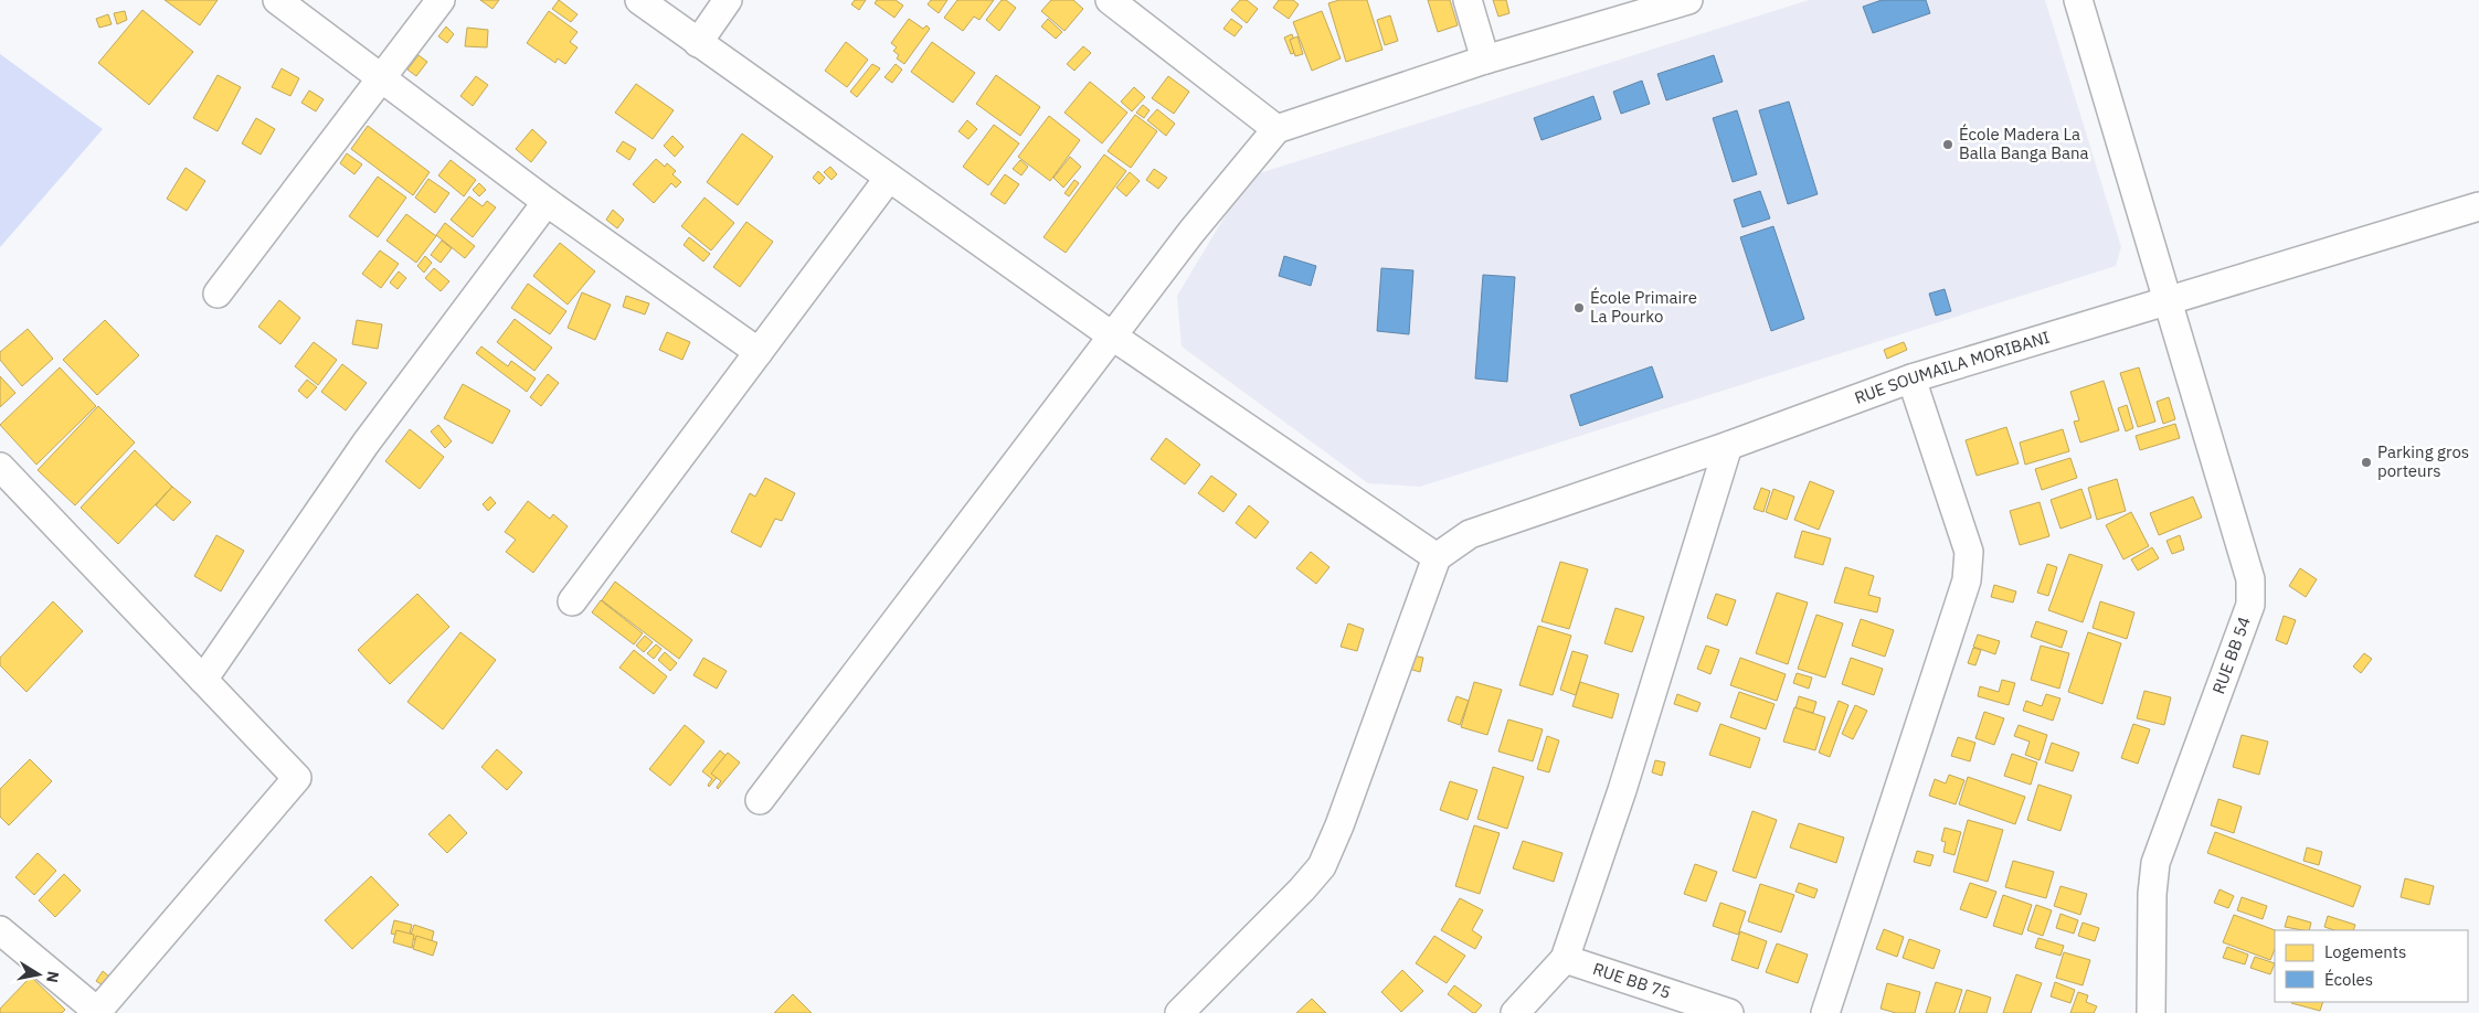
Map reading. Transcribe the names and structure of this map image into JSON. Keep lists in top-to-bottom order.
{
  "streets": {
    "street": ["RUE SOUMAILA MORIBANI", "RUE BB 54", "RUE BB 75"]
  },
  "crossings": [
    ["RUE SOUMAILA MORIBANI", "RUE BB 54"]
  ],
  "places": ["École Madera La Balla Banga Bana", "École Primaire La Pourko", "Parking gros porteurs"],
  "legend": ["Logements", "Écoles"],
  "north": "right"
}
